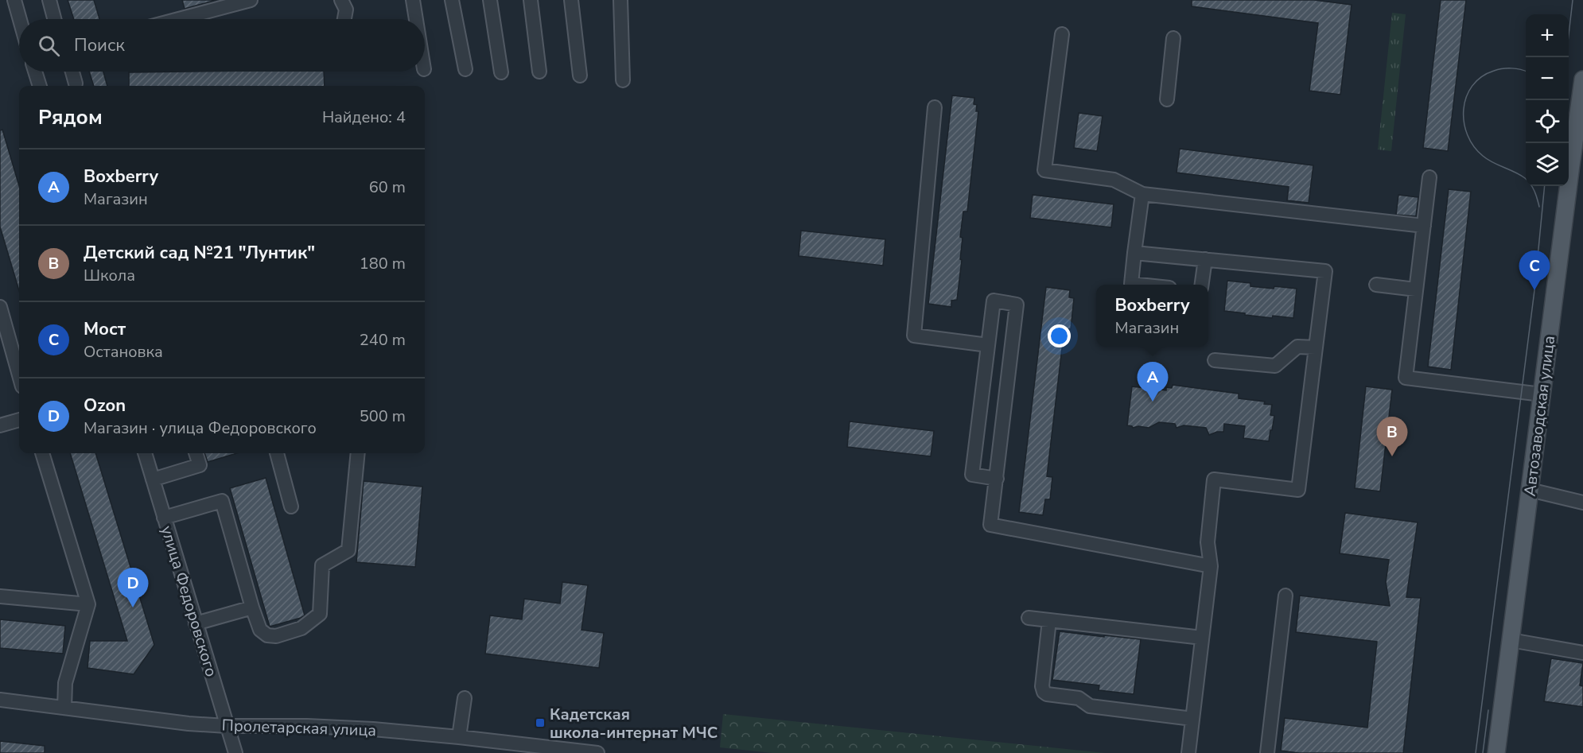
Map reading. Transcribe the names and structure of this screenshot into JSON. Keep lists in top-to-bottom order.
{
  "streets": {
    "main road": ["Автозаводская улица"],
    "street": ["улица Федоровского", "Пролетарская улица"]
  },
  "crossings": [
    ["улица Федоровского", "Пролетарская улица"]
  ],
  "places": {
    "transit": ["Кадетская школа-интернат МЧС"]
  },
  "page": {
    "map_buttons": ["+", "−"],
    "search": "Поиск",
    "heading": ["Рядом", "Найдено: 4"],
    "list": [
      {
        "mark": "A",
        "name": "Boxberry",
        "note": "Магазин",
        "value": "60 m"
      },
      {
        "mark": "B",
        "name": "Детский сад №21 \"Лунтик\"",
        "note": "Школа",
        "value": "180 m"
      },
      {
        "mark": "C",
        "name": "Мост",
        "note": "Остановка",
        "value": "240 m"
      },
      {
        "mark": "D",
        "name": "Ozon",
        "note": "Магазин · улица Федоровского",
        "value": "500 m"
      }
    ],
    "pins": [
      "C",
      "A",
      "B",
      "D"
    ],
    "popup": ["Boxberry", "Магазин"]
  }
}
